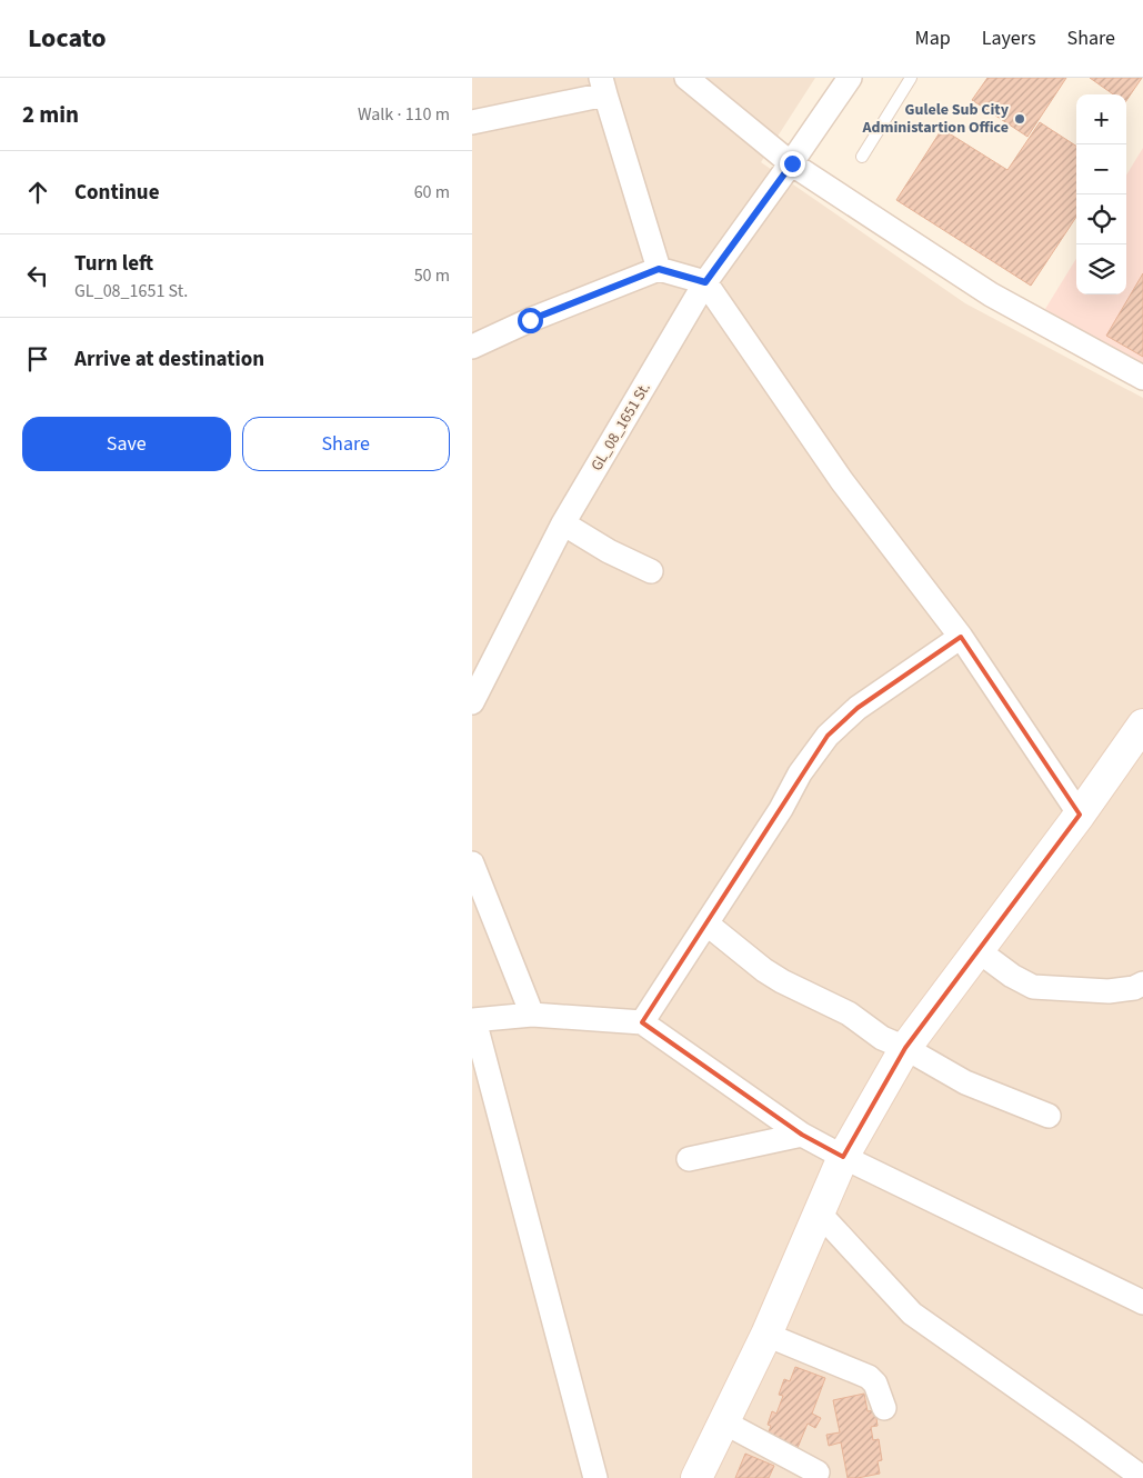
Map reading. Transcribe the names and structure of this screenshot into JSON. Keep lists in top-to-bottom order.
{
  "streets": {
    "street": ["GL_08_1651 St."]
  },
  "places": ["Gulele Sub City Administartion Office"],
  "page": {
    "header": "Locato",
    "nav": ["Map", "Layers", "Share"],
    "heading": ["2 min", "Walk · 110 m"],
    "map_buttons": ["+", "−"],
    "list": [
      ["Continue", "60 m"],
      ["Turn left", "GL_08_1651 St.", "50 m"],
      "Arrive at destination"
    ],
    "buttons": ["Save", "Share"]
  }
}
